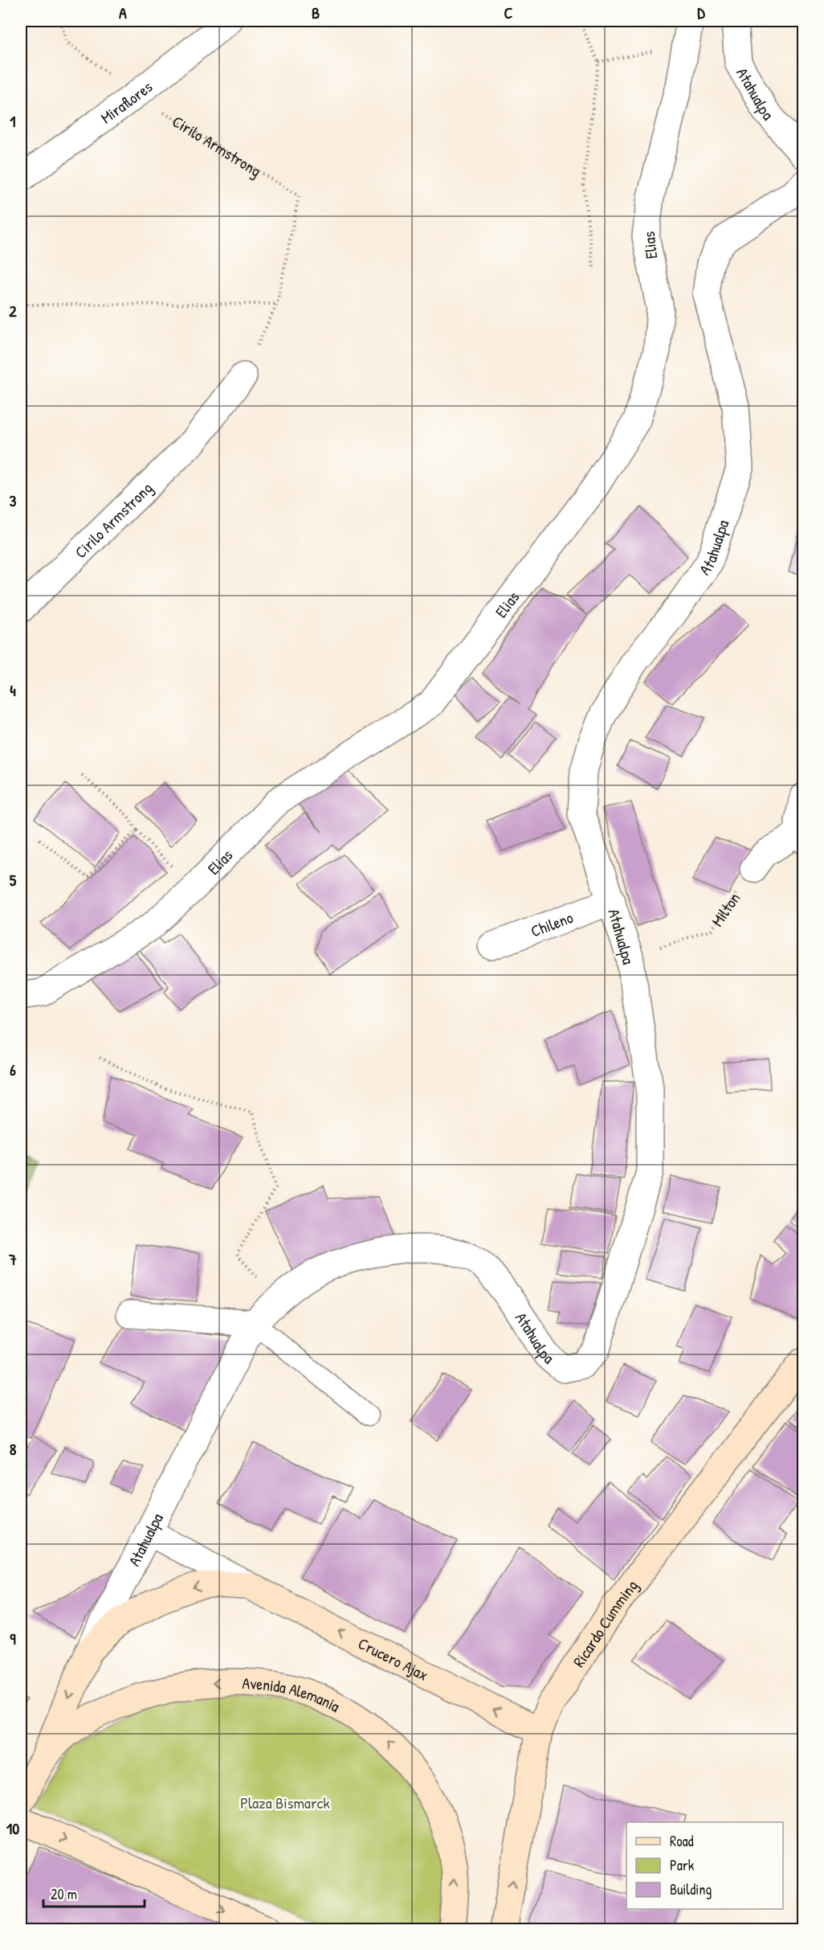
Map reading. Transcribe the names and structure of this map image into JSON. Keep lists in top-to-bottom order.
{
  "streets": {
    "main road": [
      "Atahualpa",
      "Ricardo Cumming",
      "Crucero Ajax",
      "Avenida Alemania"
    ],
    "street": [
      "Miraflores",
      "Cirilo Armstrong",
      "Elias",
      "Chileno"
    ],
    "path": ["Milton"]
  },
  "crossings": [
    ["Atahualpa", "Milton"],
    ["Atahualpa", "Chileno"],
    ["Atahualpa", "Crucero Ajax"],
    ["Atahualpa", "Avenida Alemania"],
    ["Miraflores", "Cirilo Armstrong"],
    ["Ricardo Cumming", "Crucero Ajax"]
  ],
  "one_way": ["Crucero Ajax"],
  "parks": ["Plaza Bismarck"],
  "legend": ["Road", "Park", "Building"],
  "scale_bar": "20 m",
  "grid": {
    "columns": [
      "A",
      "B",
      "C",
      "D"
    ],
    "rows": [
      "1",
      "2",
      "3",
      "4",
      "5",
      "6",
      "7",
      "8",
      "9",
      "10"
    ]
  }
}
